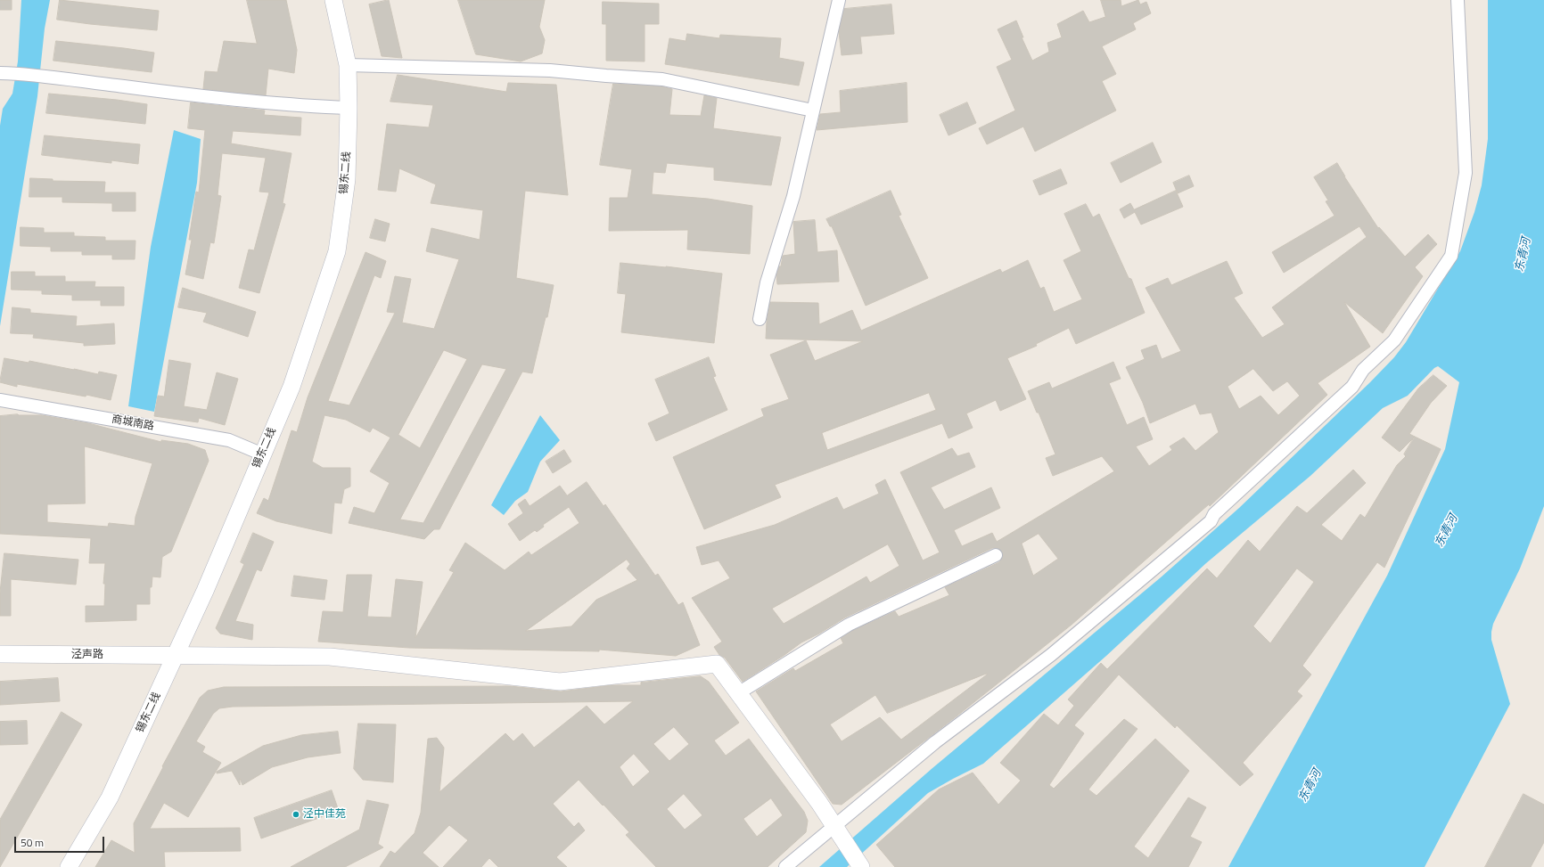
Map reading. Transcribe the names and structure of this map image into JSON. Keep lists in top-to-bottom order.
{
  "streets": {
    "street": ["锡东二线", "商城南路", "泾声路"]
  },
  "crossings": [
    ["锡东二线", "商城南路"],
    ["锡东二线", "泾声路"]
  ],
  "water": ["东青河"],
  "places": ["泾中佳苑"],
  "scale_bar": "50 m"
}
